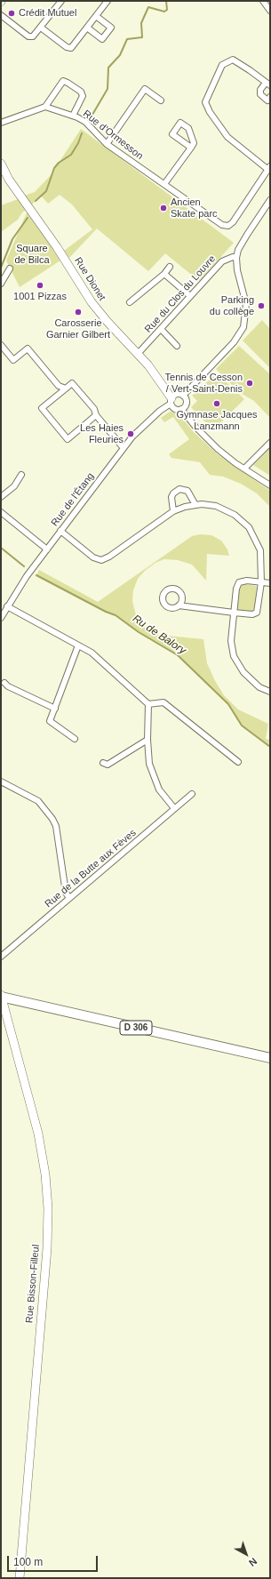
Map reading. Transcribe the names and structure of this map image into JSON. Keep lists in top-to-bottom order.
{
  "streets": {
    "main road": ["D 306"],
    "street": [
      "Rue d'Ormesson",
      "Rue Dionet",
      "Rue du Clos du Louvre",
      "Rue de l'Étang",
      "Rue de la Butte aux Fèves",
      "Rue Bisson-Filleul"
    ]
  },
  "crossings": [
    ["Rue Dionet", "Rue du Clos du Louvre"],
    ["Rue Dionet", "Rue de l'Étang"],
    ["D 306", "Rue Bisson-Filleul"]
  ],
  "water": ["Ru de Balory"],
  "parks": ["Square de Bilca"],
  "places": [
    "Crédit Mutuel",
    "Ancien Skate parc",
    "1001 Pizzas",
    "Parking du collège",
    "Carosserie Garnier Gilbert",
    "Tennis de Cesson / Vert-Saint-Denis",
    "Gymnase Jacques Lanzmann",
    "Les Haies Fleuries"
  ],
  "scale_bar": "100 m",
  "north": "bottom right"
}
